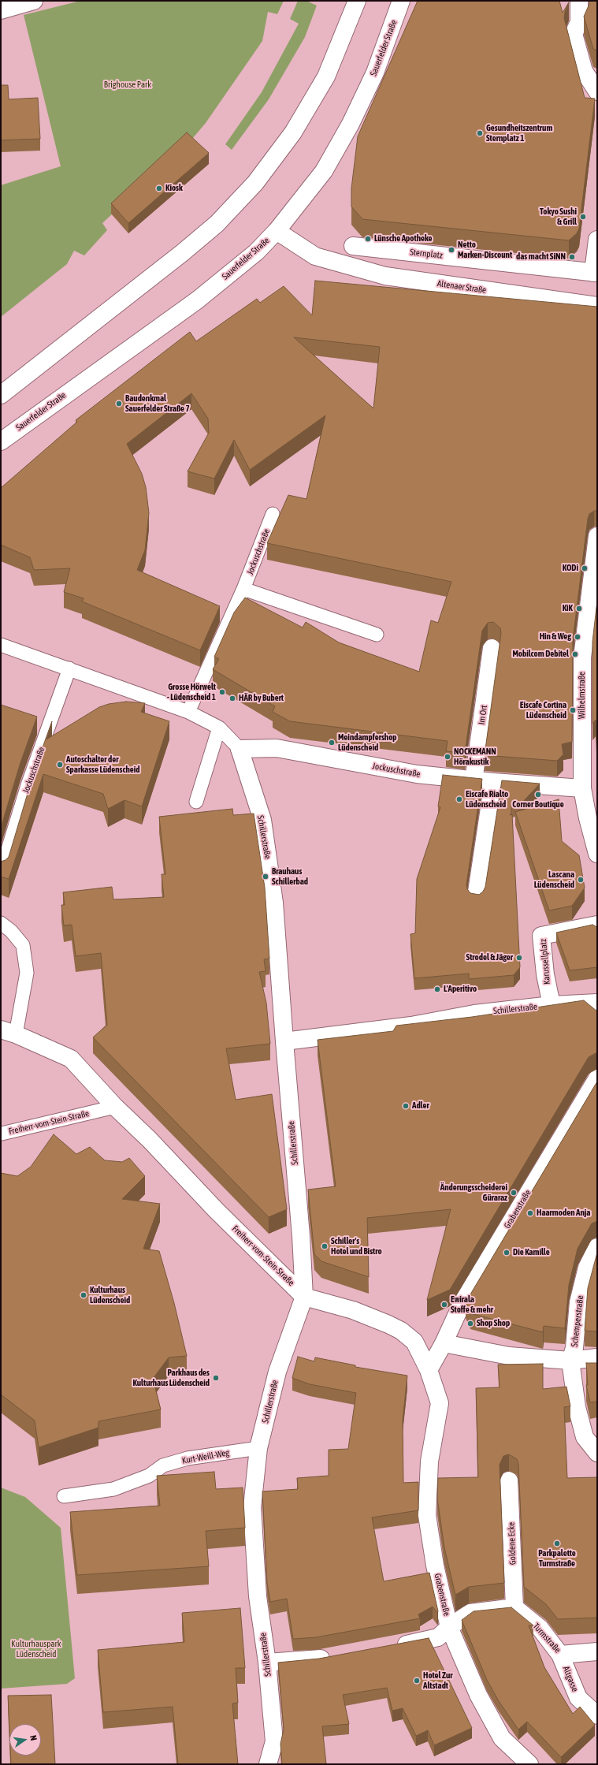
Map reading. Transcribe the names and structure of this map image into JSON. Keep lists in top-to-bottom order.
{
  "streets": {
    "street": [
      "Sauerfelder Straße",
      "Sternplatz",
      "Altenaer Straße",
      "Jockuschstraße",
      "Wilhelmstraße",
      "Im Ort",
      "Schillerstraße",
      "Karussellplatz",
      "Freiherr-vom-Stein-Straße",
      "Grabenstraße",
      "Schemperstraße",
      "Goldene Ecke",
      "Turmstraße",
      "Altgasse"
    ],
    "lane": ["Kurt-Weill-Weg"]
  },
  "crossings": [
    ["Sauerfelder Straße", "Altenaer Straße"],
    ["Jockuschstraße", "Wilhelmstraße"],
    ["Jockuschstraße", "Im Ort"],
    ["Jockuschstraße", "Schillerstraße"],
    ["Schillerstraße", "Karussellplatz"],
    ["Schillerstraße", "Freiherr-vom-Stein-Straße"],
    ["Schillerstraße", "Kurt-Weill-Weg"],
    ["Freiherr-vom-Stein-Straße", "Grabenstraße"],
    ["Goldene Ecke", "Turmstraße"],
    ["Turmstraße", "Altgasse"]
  ],
  "parks": ["Brighouse Park", "Kulturhauspark Lüdenscheid"],
  "places": [
    "Gesundheitszentrum Sternplatz 1",
    "Kiosk",
    "Tokyo Sushi & Grill",
    "Lünsche Apotheke",
    "Netto Marken-Discount",
    "das macht SiNN",
    "Baudenkmal Sauerfelder Straße 7",
    "KODi",
    "KiK",
    "Hin & Weg",
    "Mobilcom Debitel",
    "Grosse Hörwelt - Lüdenscheid 1",
    "HÄR by Bubert",
    "Eiscafe Cortina Lüdenscheid",
    "Meindampfershop Lüdenscheid",
    "NOCKEMANN Hörakustik",
    "Autoschalter der Sparkasse Lüdenscheid",
    "Corner Boutique",
    "Eiscafe Rialto Lüdenscheid",
    "Brauhaus Schillerbad",
    "Lascana Lüdenscheid",
    "Strodel & Jäger",
    "L'Aperitivo",
    "Adler",
    "Änderungsscheiderei Güraraz",
    "Haarmoden Anja",
    "Schiller's Hotel und Bistro",
    "Die Kamille",
    "Kulturhaus Lüdenscheid",
    "Ewirala Stoffe & mehr",
    "Shop Shop",
    "Parkhaus des Kulturhaus Lüdenscheid",
    "Parkpalette Turmstraße",
    "Hotel Zur Altstadt"
  ],
  "north": "right"
}
